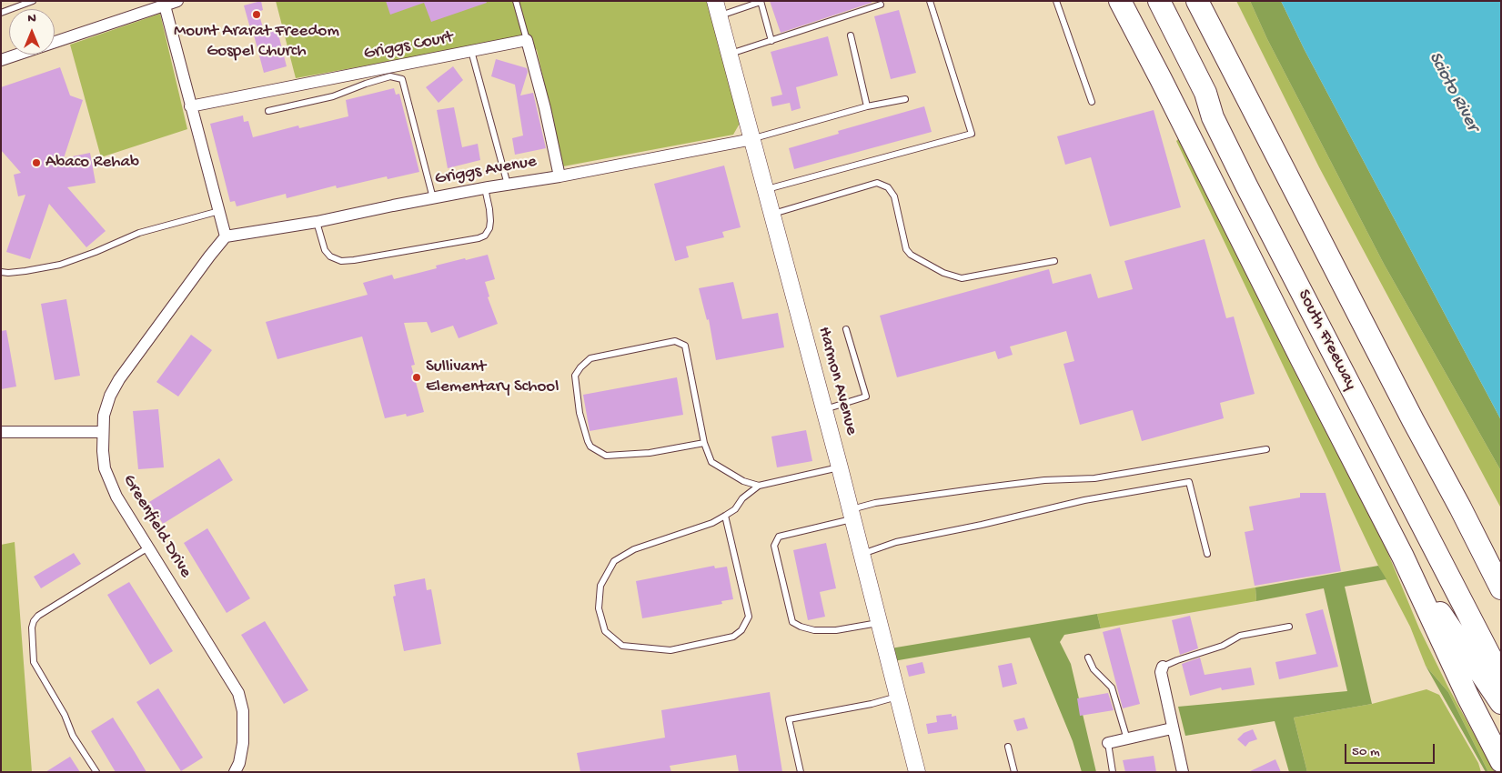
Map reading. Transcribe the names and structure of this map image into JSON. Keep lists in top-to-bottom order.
{
  "streets": {
    "highway": ["South Freeway"],
    "main road": ["Harmon Avenue"],
    "street": ["Griggs Court", "Griggs Avenue", "Greenfield Drive"]
  },
  "crossings": [
    ["Griggs Avenue", "Harmon Avenue"],
    ["Griggs Avenue", "Greenfield Drive"]
  ],
  "water": ["Scioto River"],
  "places": ["Mount Ararat Freedom Gospel Church", "Abaco Rehab", "Sullivant Elementary School"],
  "scale_bar": "50 m",
  "north": "top"
}
